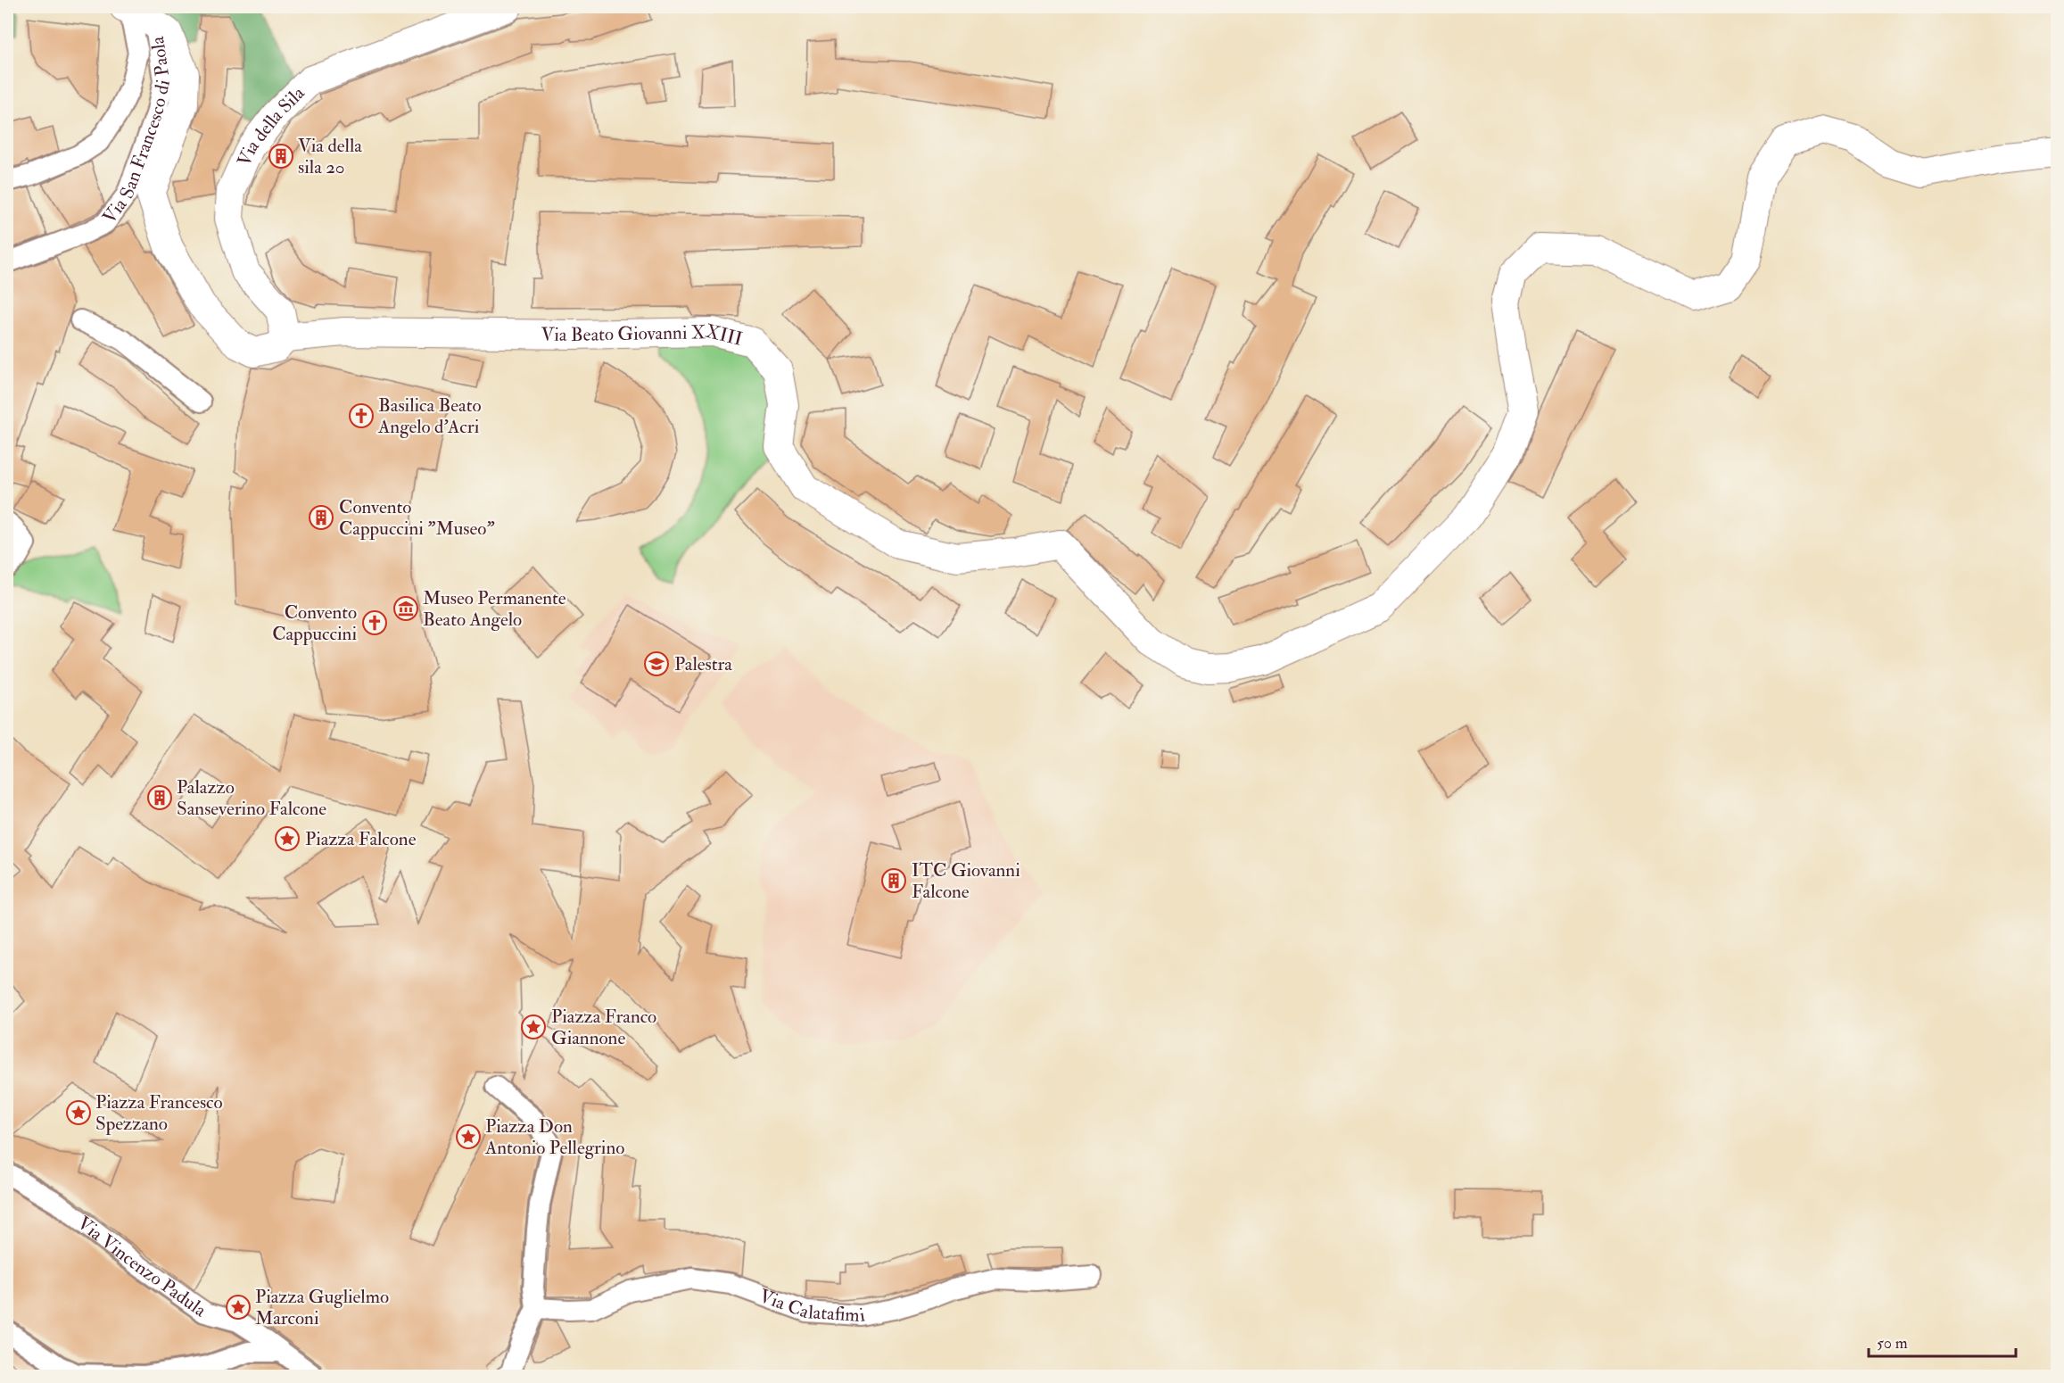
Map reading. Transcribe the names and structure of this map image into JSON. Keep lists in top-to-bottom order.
{
  "streets": {
    "street": [
      "Via San Francesco di Paola",
      "Via della Sila",
      "Via Beato Giovanni XXIII",
      "Via Vincenzo Padula",
      "Via Calatafimi"
    ]
  },
  "crossings": [
    ["Via della Sila", "Via Beato Giovanni XXIII"]
  ],
  "places": {
    "building": [
      "Via della sila 20",
      "Convento Cappuccini \"Museo\"",
      "Palazzo Sanseverino Falcone",
      "ITC Giovanni Falcone"
    ],
    "church": ["Basilica Beato Angelo d'Acri", "Convento Cappuccini"],
    "museum": ["Museo Permanente Beato Angelo"],
    "school or university": ["Palestra"],
    "place": [
      "Piazza Falcone",
      "Piazza Franco Giannone",
      "Piazza Francesco Spezzano",
      "Piazza Don Antonio Pellegrino",
      "Piazza Guglielmo Marconi"
    ]
  },
  "scale_bar": "50 m"
}
